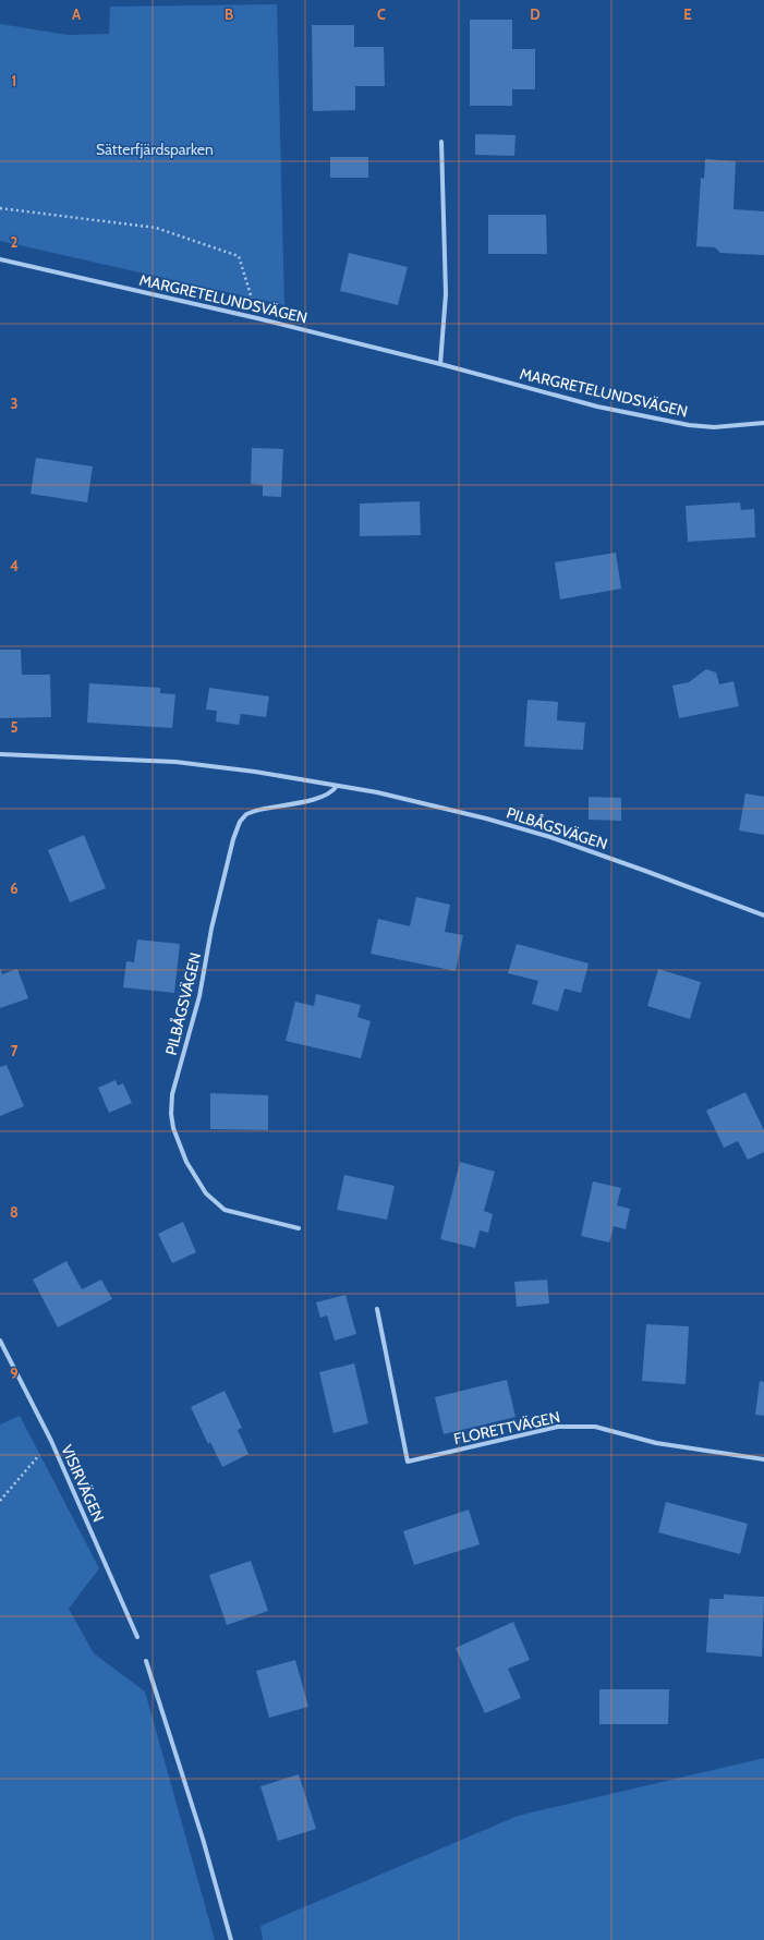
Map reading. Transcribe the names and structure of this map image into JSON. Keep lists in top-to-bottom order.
{
  "streets": {
    "street": [
      "MARGRETELUNDSVÄGEN",
      "PILBÅGSVÄGEN",
      "FLORETTVÄGEN",
      "VISIRVÄGEN"
    ]
  },
  "parks": ["Sätterfjärdsparken"],
  "grid": {
    "columns": [
      "A",
      "B",
      "C",
      "D",
      "E"
    ],
    "rows": [
      "1",
      "2",
      "3",
      "4",
      "5",
      "6",
      "7",
      "8",
      "9"
    ]
  }
}
